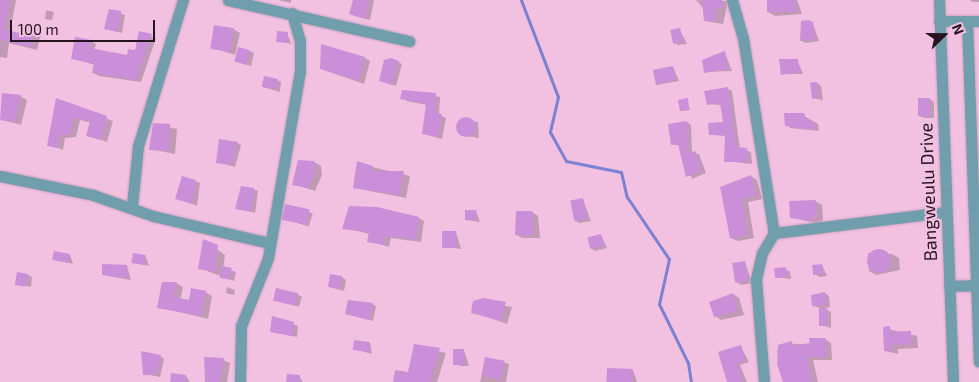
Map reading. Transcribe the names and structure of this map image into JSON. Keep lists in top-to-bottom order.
{
  "streets": {
    "street": ["Bangweulu Drive"]
  },
  "scale_bar": "100 m",
  "north": "right"
}
